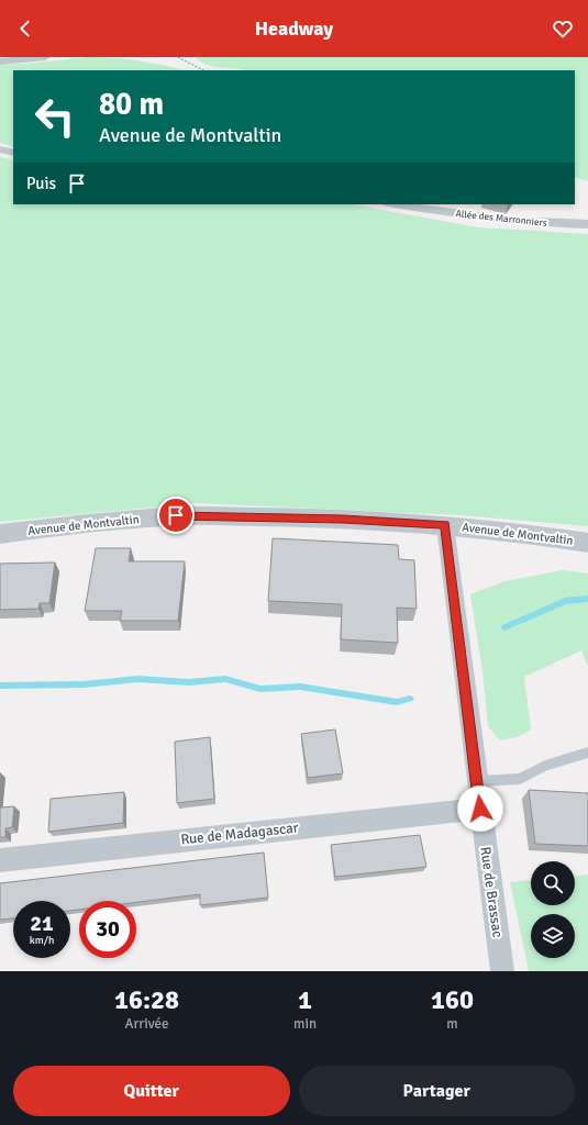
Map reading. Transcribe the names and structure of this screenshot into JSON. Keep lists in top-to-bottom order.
{
  "streets": {
    "street": [
      "Allée des Marronniers",
      "Avenue de Montvaltin",
      "Rue de Madagascar",
      "Rue de Brassac"
    ]
  },
  "crossings": [
    ["Avenue de Montvaltin", "Rue de Brassac"],
    ["Rue de Madagascar", "Rue de Brassac"]
  ],
  "page": {
    "header": "Headway",
    "turn": ["80 m", "Avenue de Montvaltin"],
    "then": "Puis",
    "speed": "21 km/h",
    "limit": "30",
    "eta": [
      "16:28",
      "Arrivée",
      "1",
      "min",
      "160",
      "m"
    ],
    "buttons": ["Quitter", "Partager"]
  }
}
